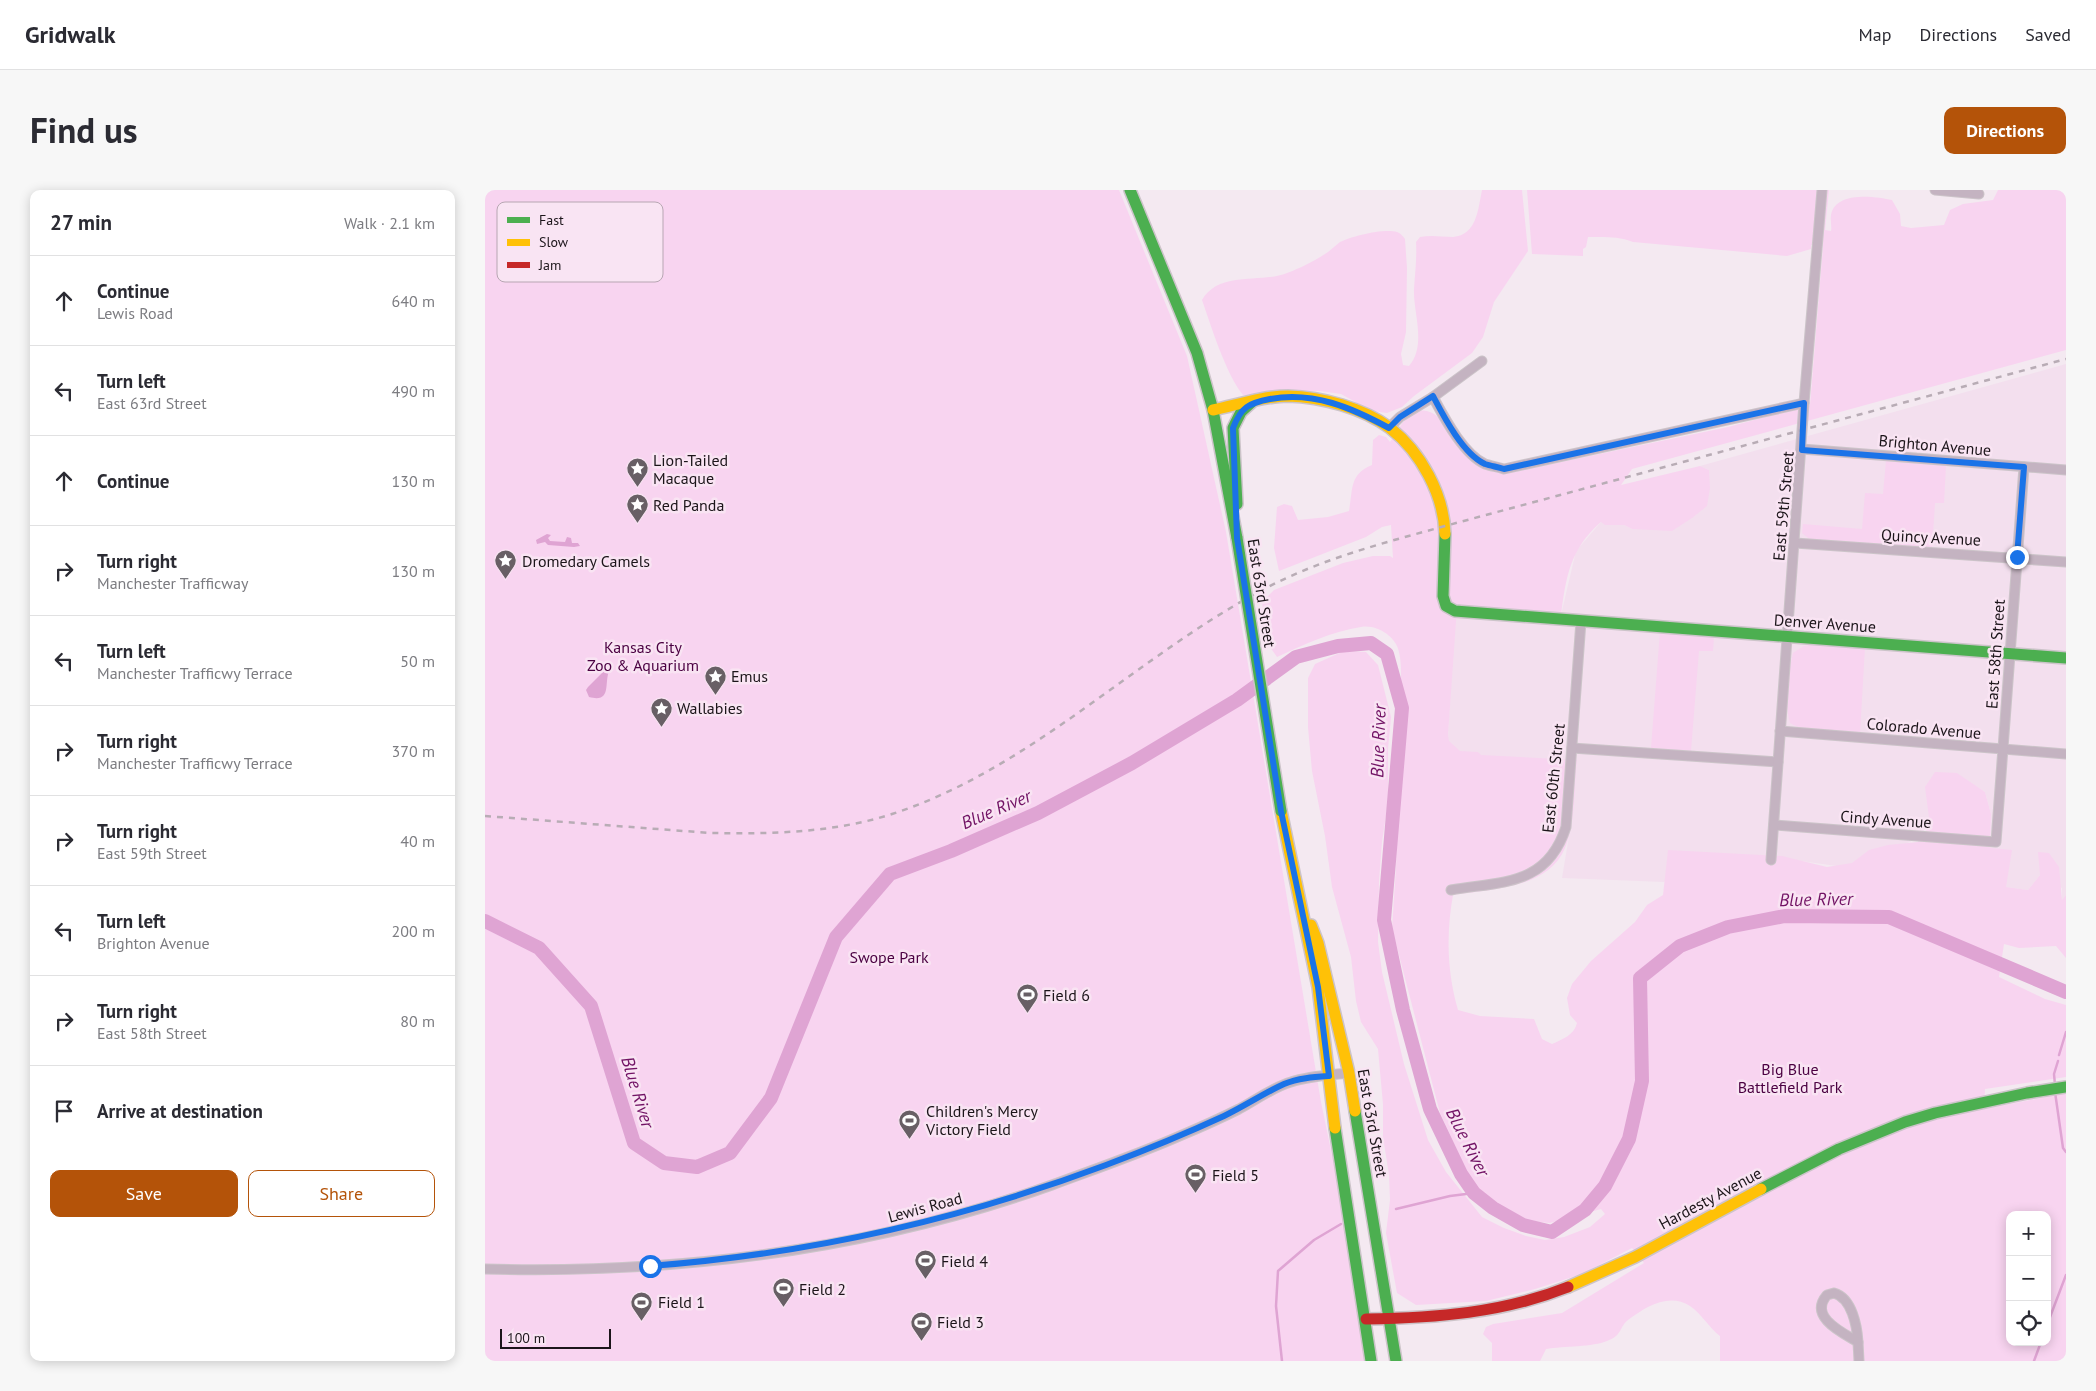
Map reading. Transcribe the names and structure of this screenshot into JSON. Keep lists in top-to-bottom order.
{
  "streets": {
    "main road": ["East 63rd Street", "Denver Avenue", "Hardesty Avenue"],
    "street": [
      "Brighton Avenue",
      "East 59th Street",
      "Quincy Avenue",
      "East 58th Street",
      "Colorado Avenue",
      "East 60th Street",
      "Cindy Avenue",
      "Lewis Road"
    ]
  },
  "crossings": [
    ["Brighton Avenue", "East 59th Street"],
    ["Brighton Avenue", "East 58th Street"],
    ["East 59th Street", "Quincy Avenue"],
    ["East 59th Street", "Denver Avenue"],
    ["East 59th Street", "Colorado Avenue"],
    ["East 59th Street", "Cindy Avenue"],
    ["Quincy Avenue", "East 58th Street"],
    ["East 63rd Street", "Hardesty Avenue"],
    ["East 63rd Street", "Lewis Road"],
    ["Denver Avenue", "East 58th Street"],
    ["Denver Avenue", "East 60th Street"],
    ["East 58th Street", "Colorado Avenue"],
    ["East 58th Street", "Cindy Avenue"]
  ],
  "water": ["Blue River"],
  "parks": ["Kansas City Zoo & Aquarium", "Swope Park", "Big Blue Battlefield Park"],
  "places": {
    "place": [
      "Lion-Tailed Macaque",
      "Red Panda",
      "Dromedary Camels",
      "Emus",
      "Wallabies"
    ],
    "sports": [
      "Field 6",
      "Children's Mercy Victory Field",
      "Field 5",
      "Field 4",
      "Field 2",
      "Field 1",
      "Field 3"
    ]
  },
  "legend": ["Fast", "Slow", "Jam"],
  "scale_bar": "100 m",
  "page": {
    "header": "Gridwalk",
    "nav": ["Map", "Directions", "Saved"],
    "title": "Find us",
    "buttons": [
      "Directions",
      ["Save", "Share"]
    ],
    "heading": ["27 min", "Walk · 2.1 km"],
    "list": [
      ["Continue", "Lewis Road", "640 m"],
      ["Turn left", "East 63rd Street", "490 m"],
      ["Continue", "130 m"],
      ["Turn right", "Manchester Trafficway", "130 m"],
      ["Turn left", "Manchester Trafficwy Terrace", "50 m"],
      ["Turn right", "Manchester Trafficwy Terrace", "370 m"],
      ["Turn right", "East 59th Street", "40 m"],
      ["Turn left", "Brighton Avenue", "200 m"],
      ["Turn right", "East 58th Street", "80 m"],
      "Arrive at destination"
    ],
    "map_buttons": ["+", "−"],
    "scale": "100 m"
  }
}
